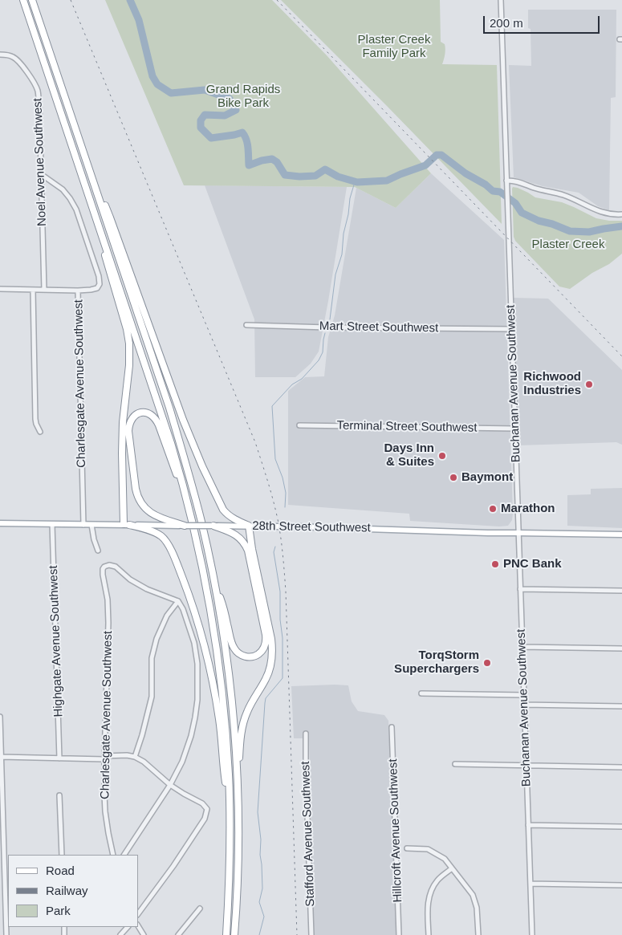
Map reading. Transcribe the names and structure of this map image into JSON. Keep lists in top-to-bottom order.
{
  "streets": {
    "main road": ["28th Street Southwest"],
    "street": [
      "Noel Avenue Southwest",
      "Mart Street Southwest",
      "Charlesgate Avenue Southwest",
      "Buchanan Avenue Southwest",
      "Terminal Street Southwest",
      "Highgate Avenue Southwest",
      "Hillcroft Avenue Southwest",
      "Stafford Avenue Southwest"
    ]
  },
  "crossings": [
    ["Mart Street Southwest", "Buchanan Avenue Southwest"],
    ["Charlesgate Avenue Southwest", "28th Street Southwest"],
    ["Buchanan Avenue Southwest", "Terminal Street Southwest"],
    ["Buchanan Avenue Southwest", "28th Street Southwest"],
    ["28th Street Southwest", "Highgate Avenue Southwest"]
  ],
  "parks": ["Plaster Creek Family Park", "Grand Rapids Bike Park", "Plaster Creek"],
  "places": [
    "Richwood Industries",
    "Days Inn & Suites",
    "Baymont",
    "Marathon",
    "PNC Bank",
    "TorqStorm Superchargers"
  ],
  "legend": ["Road", "Railway", "Park"],
  "scale_bar": "200 m"
}
